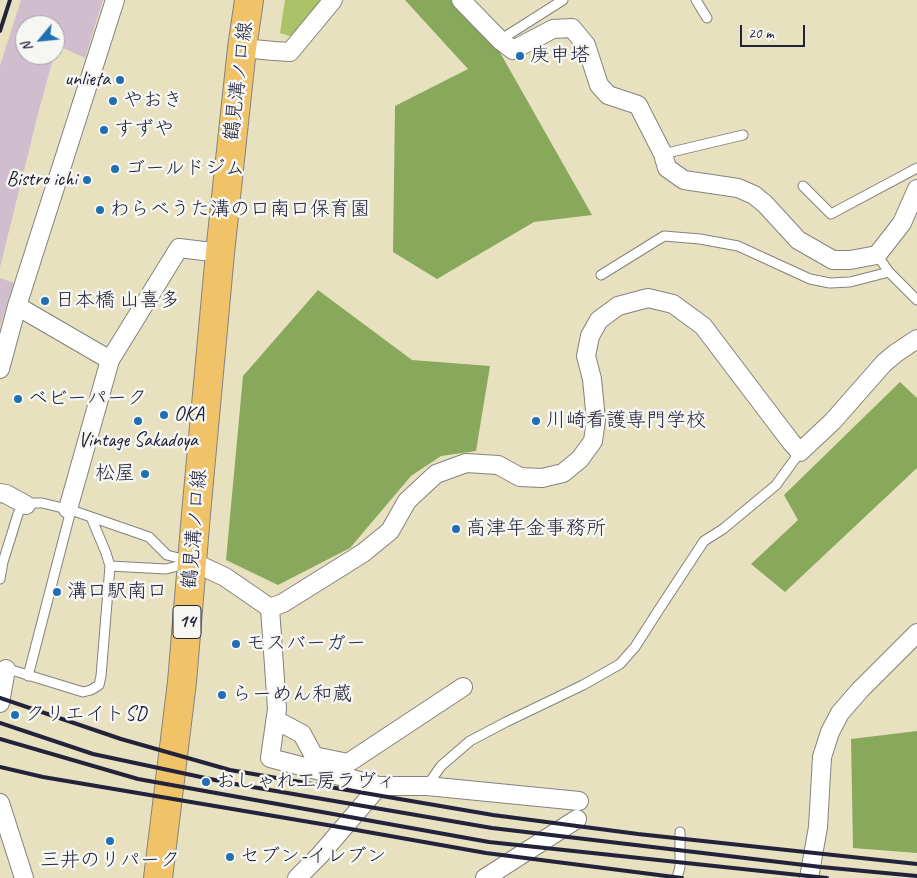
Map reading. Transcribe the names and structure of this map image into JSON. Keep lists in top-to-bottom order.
{
  "streets": {
    "main road": ["鶴見溝ノ口線", "14"]
  },
  "places": [
    "庚申塔",
    "unlieta",
    "やおき",
    "すずや",
    "ゴールドジム",
    "Bistro ichi",
    "わらべうた溝の口南口保育園",
    "日本橋 山喜多",
    "ベビーパーク",
    "OKA",
    "Vintage Sakadoya",
    "川崎看護専門学校",
    "松屋",
    "高津年金事務所",
    "溝口駅南口",
    "モスバーガー",
    "らーめん和蔵",
    "クリエイトSD",
    "おしゃれ工房ラヴィ",
    "三井のリパーク",
    "セブン-イレブン"
  ],
  "scale_bar": "20 m",
  "north": "bottom left"
}
